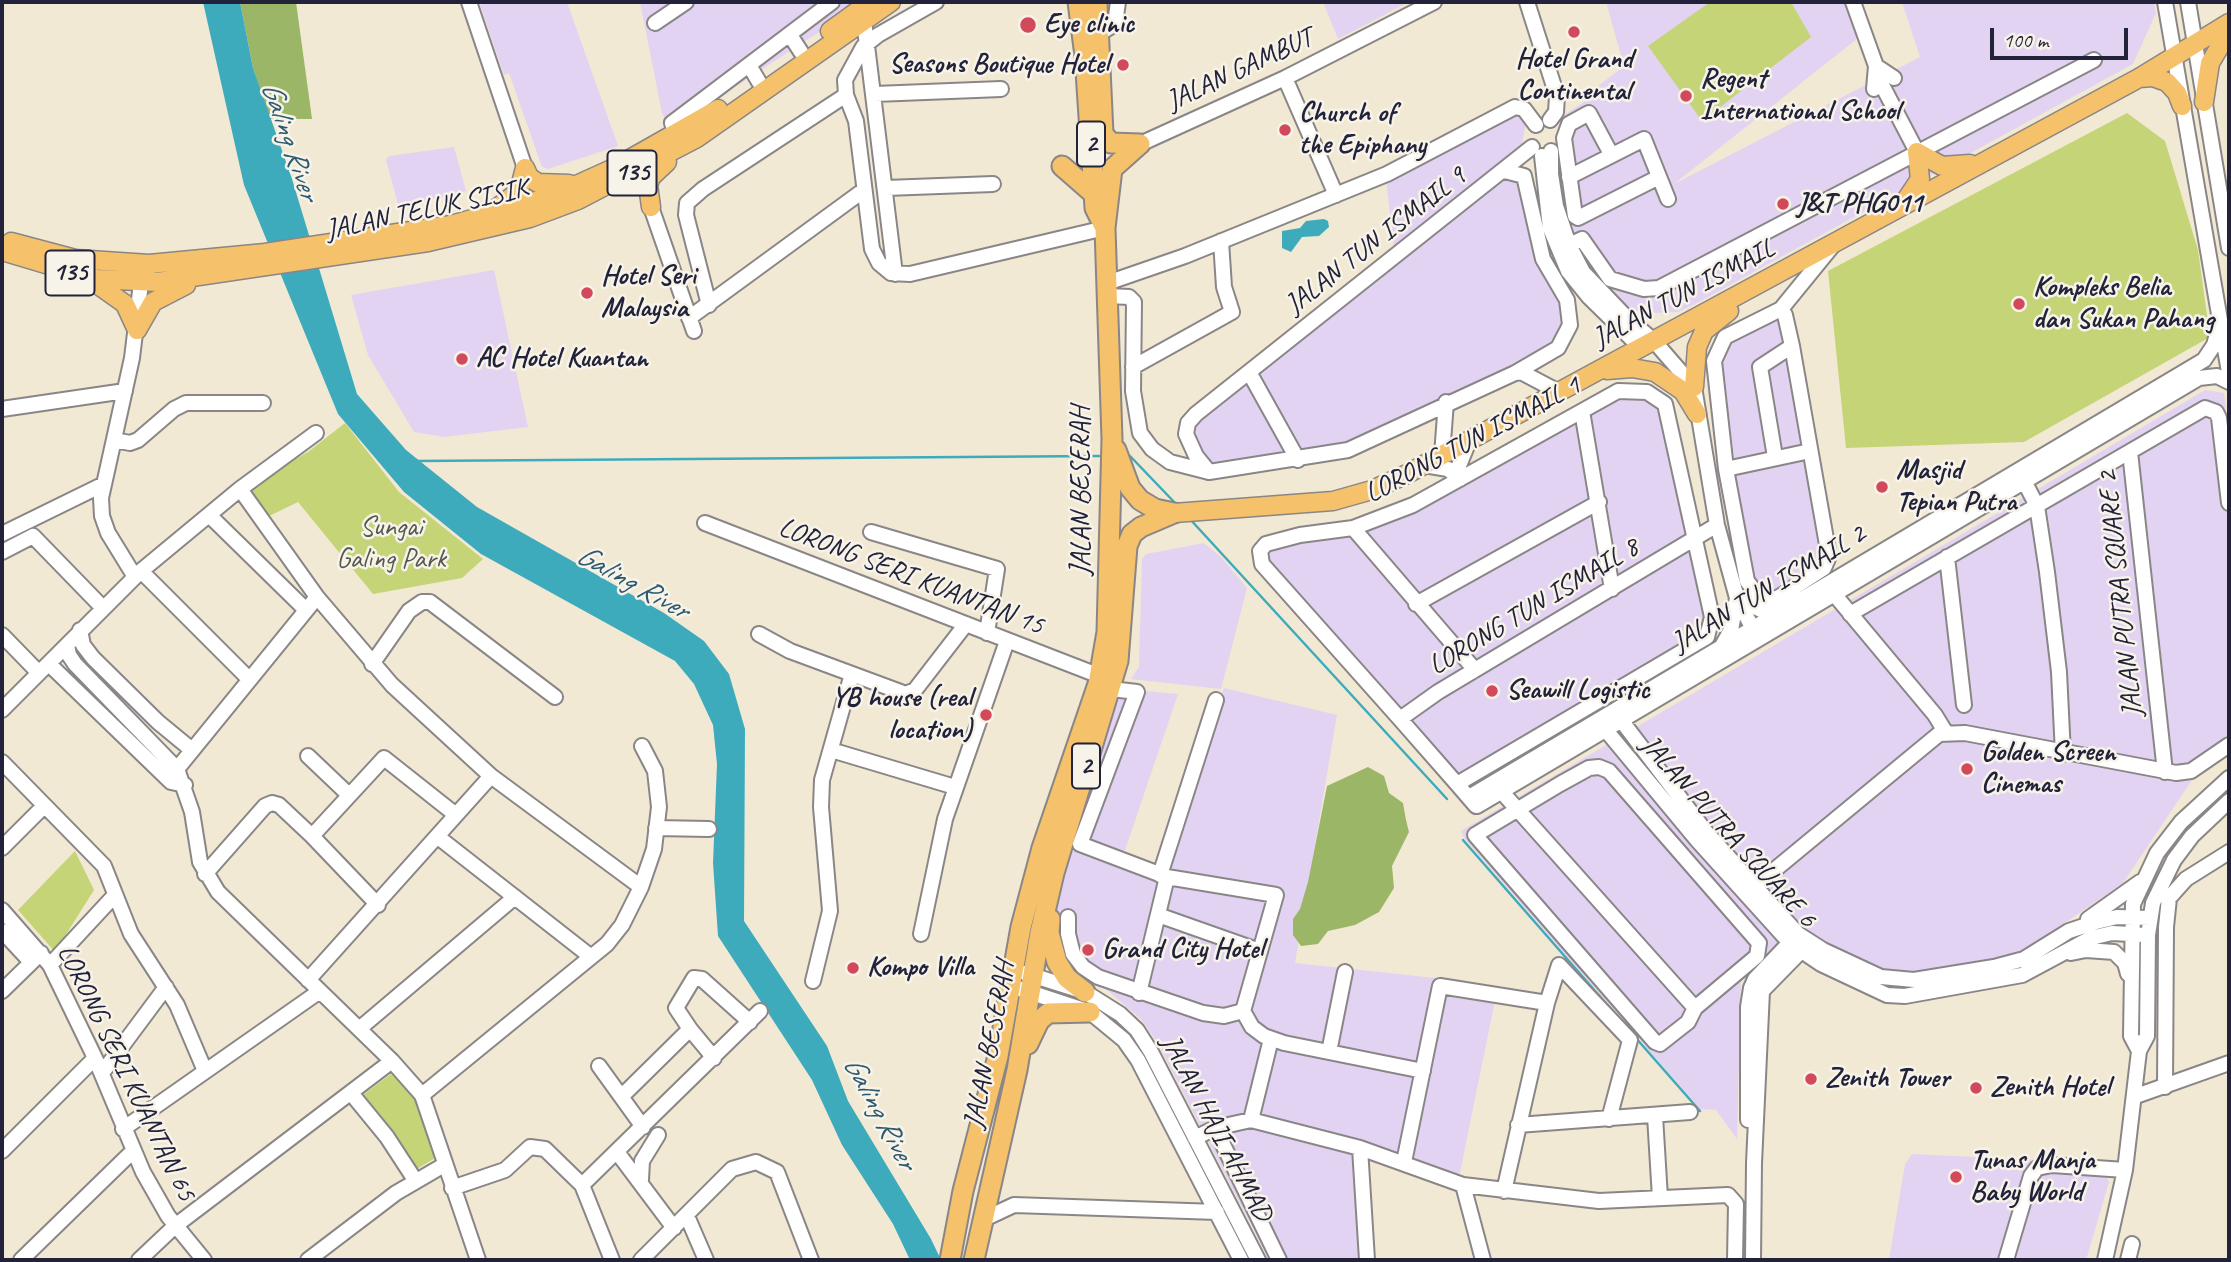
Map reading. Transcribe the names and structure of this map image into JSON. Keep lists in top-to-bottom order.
{
  "streets": {
    "highway": ["2", "JALAN BESERAH"],
    "main road": ["135", "JALAN TELUK SISIK", "JALAN TUN ISMAIL"],
    "street": [
      "JALAN GAMBUT",
      "JALAN TUN ISMAIL 9",
      "LORONG TUN ISMAIL 1",
      "LORONG SERI KUANTAN 15",
      "JALAN TUN ISMAIL 2",
      "JALAN PUTRA SQUARE 2",
      "LORONG TUN ISMAIL 8",
      "JALAN PUTRA SQUARE 6",
      "LORONG SERI KUANTAN 65",
      "JALAN HAJI AHMAD"
    ]
  },
  "crossings": [
    ["JALAN GAMBUT", "2"],
    ["2", "JALAN TUN ISMAIL"],
    ["2", "JALAN BESERAH"],
    ["JALAN TUN ISMAIL", "JALAN BESERAH"],
    ["LORONG TUN ISMAIL 1", "LORONG TUN ISMAIL 8"],
    ["JALAN BESERAH", "LORONG SERI KUANTAN 15"],
    ["JALAN BESERAH", "JALAN HAJI AHMAD"],
    ["JALAN TUN ISMAIL 2", "JALAN PUTRA SQUARE 6"]
  ],
  "water": ["Galing River"],
  "parks": ["Sungai Galing Park"],
  "places": [
    "Eye clinic",
    "Hotel Grand Continental",
    "Seasons Boutique Hotel",
    "Regent International School",
    "Church of the Epiphany",
    "J&T PHG011",
    "Hotel Seri Malaysia",
    "Kompleks Belia dan Sukan Pahang",
    "AC Hotel Kuantan",
    "Masjid Tepian Putra",
    "Seawill Logistic",
    "YB house (real location)",
    "Golden Screen Cinemas",
    "Grand City Hotel",
    "Kompo Villa",
    "Zenith Tower",
    "Zenith Hotel",
    "Tunas Manja Baby World"
  ],
  "scale_bar": "100 m"
}
